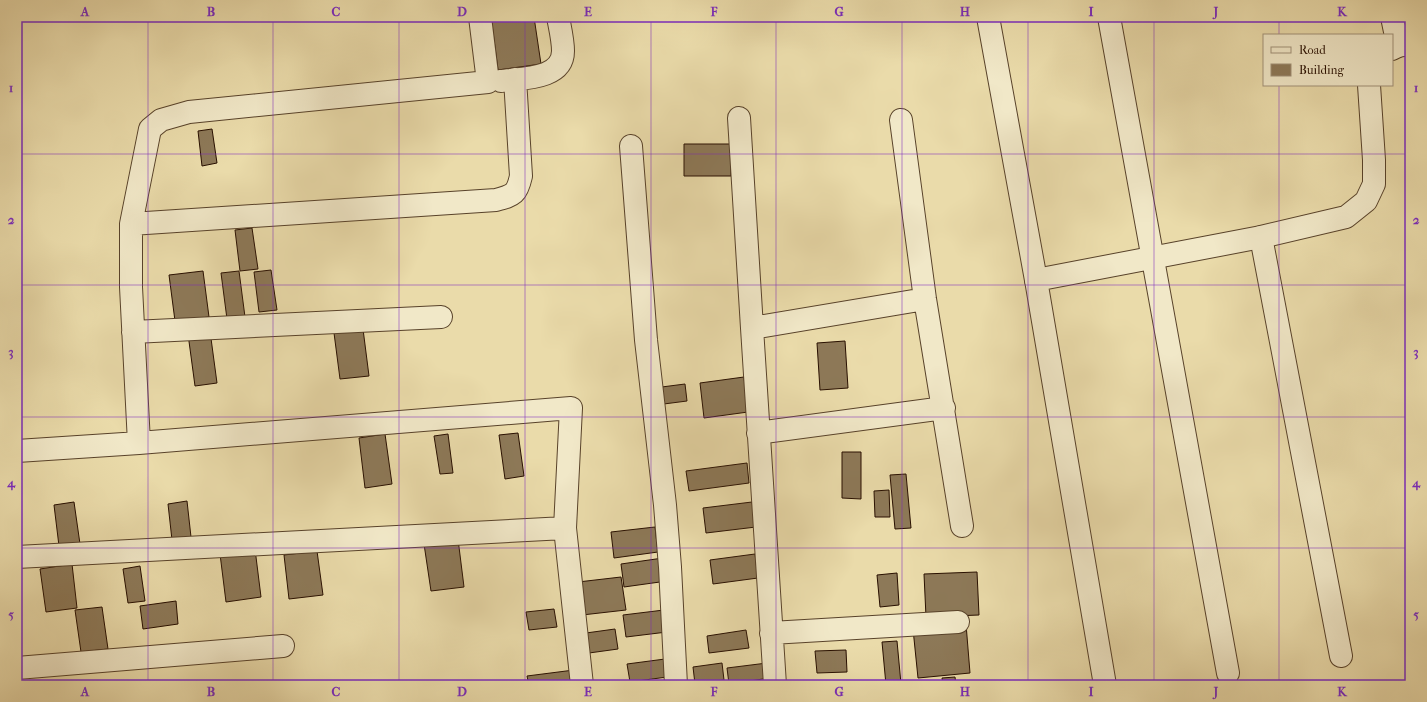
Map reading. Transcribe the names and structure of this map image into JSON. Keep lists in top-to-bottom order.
{
  "legend": ["Road", "Building"],
  "grid": {
    "columns": [
      "A",
      "B",
      "C",
      "D",
      "E",
      "F",
      "G",
      "H",
      "I",
      "J",
      "K"
    ],
    "rows": [
      "1",
      "2",
      "3",
      "4",
      "5"
    ]
  }
}
